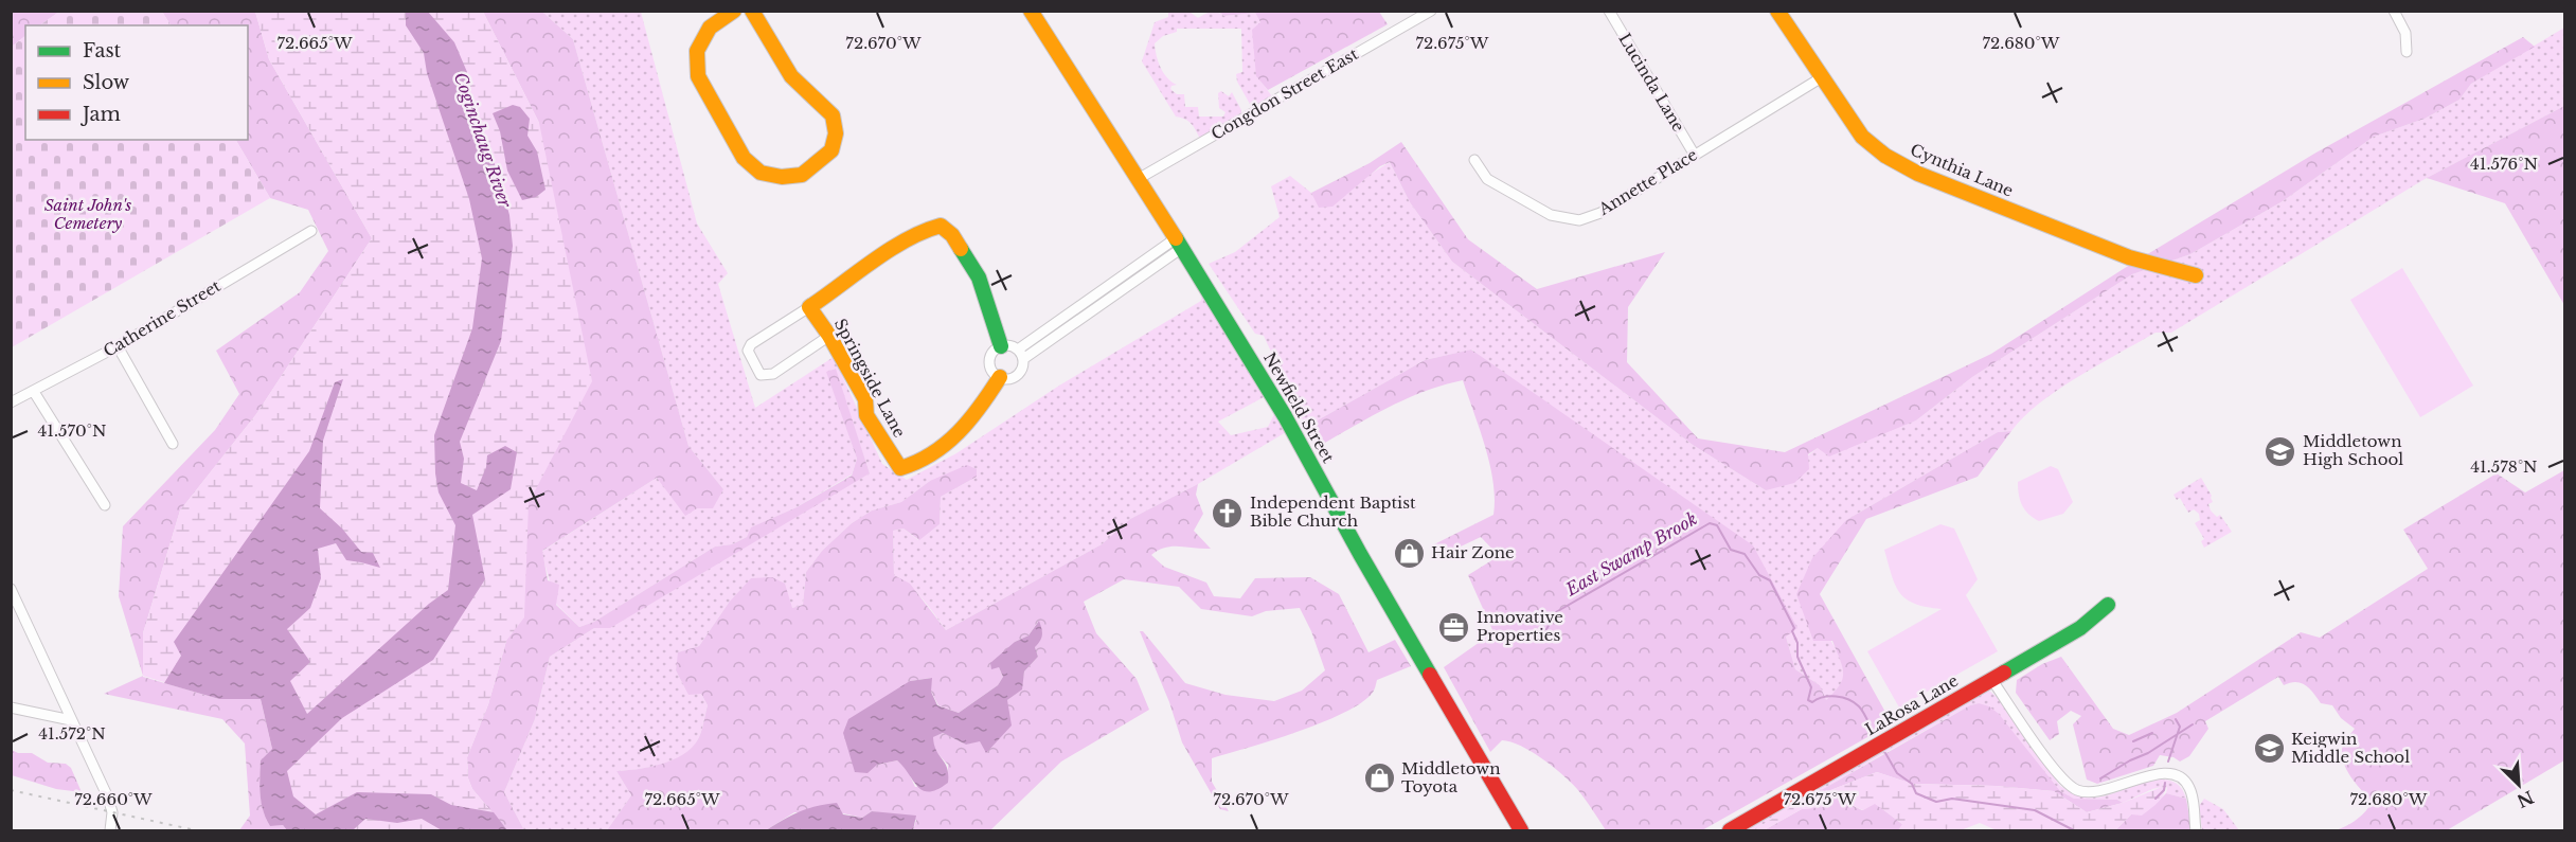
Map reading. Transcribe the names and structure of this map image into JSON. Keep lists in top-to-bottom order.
{
  "streets": {
    "street": [
      "Lucinda Lane",
      "Congdon Street East",
      "Cynthia Lane",
      "Annette Place",
      "Catherine Street",
      "Springside Lane",
      "Newfield Street",
      "LaRosa Lane"
    ]
  },
  "crossings": [
    ["Lucinda Lane", "Annette Place"],
    ["Congdon Street East", "Newfield Street"],
    ["Cynthia Lane", "Annette Place"],
    ["Springside Lane", "Newfield Street"]
  ],
  "water": ["Coginchaug River", "East Swamp Brook"],
  "parks": ["Saint John's Cemetery"],
  "places": {
    "school or university": ["Middletown High School", "Keigwin Middle School"],
    "church": ["Independent Baptist Bible Church"],
    "shop": ["Hair Zone", "Middletown Toyota"],
    "office": ["Innovative Properties"]
  },
  "legend": ["Fast", "Slow", "Jam"],
  "north": "bottom right",
  "coordinates": [
    "72.665°W",
    "72.670°W",
    "72.675°W",
    "72.680°W",
    "41.576°N",
    "41.570°N",
    "41.578°N",
    "41.572°N",
    "72.660°W"
  ]
}
